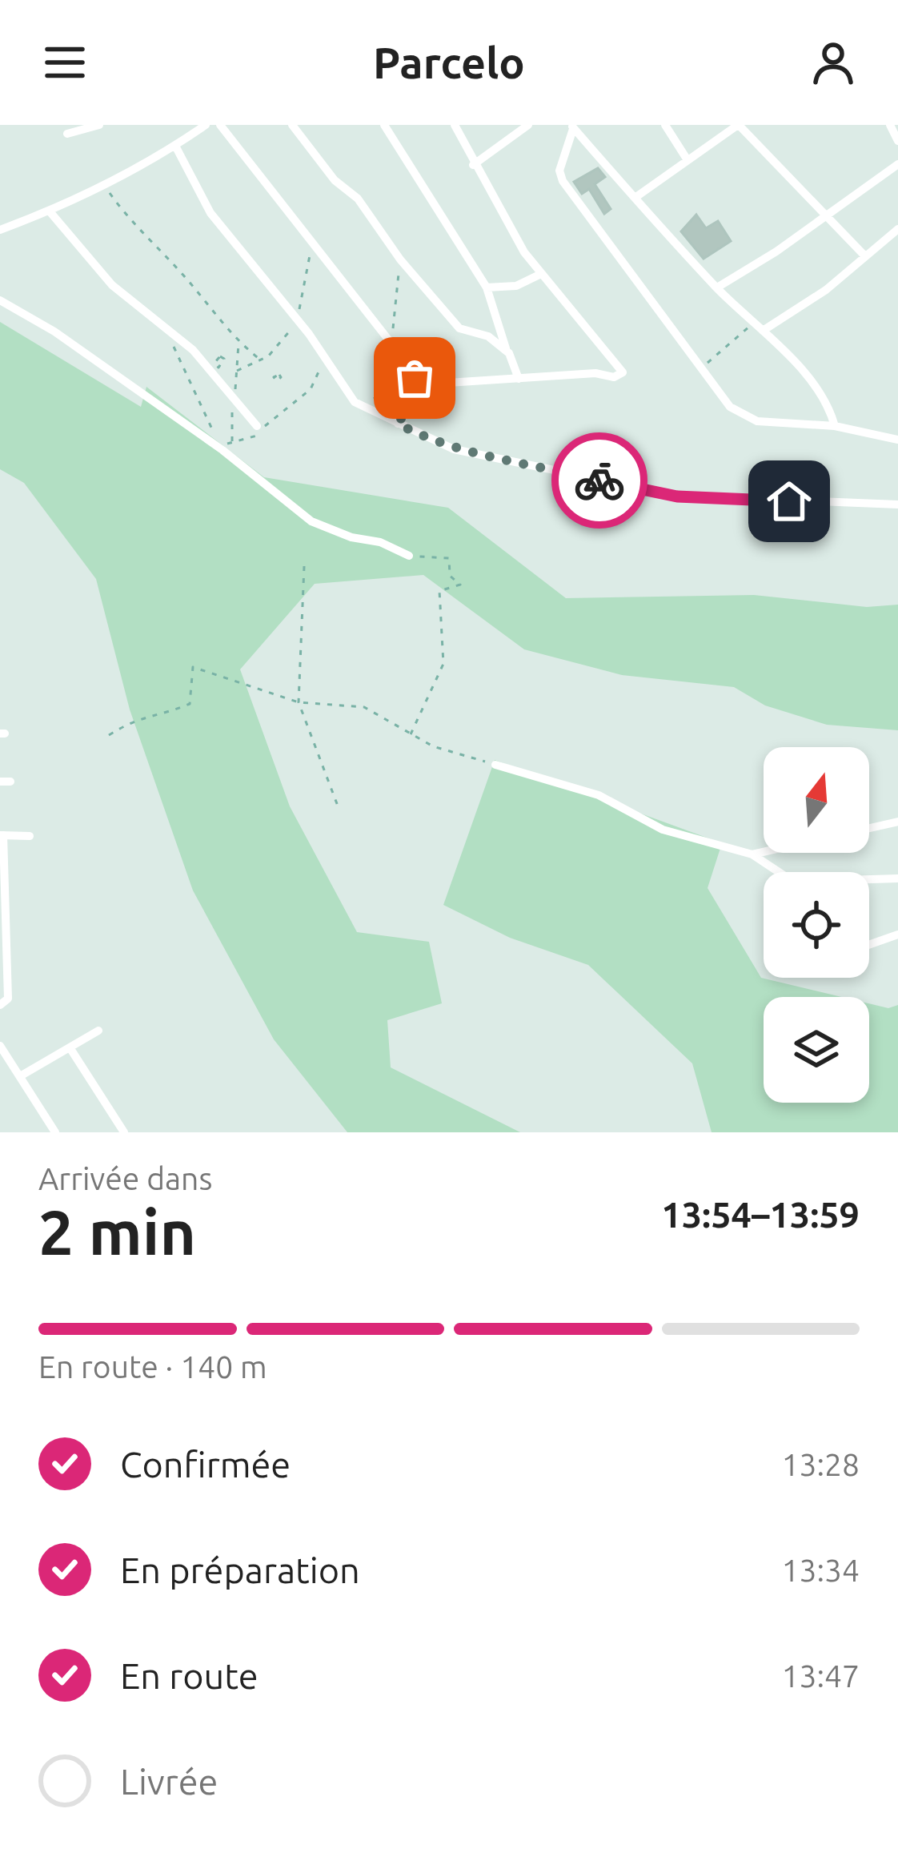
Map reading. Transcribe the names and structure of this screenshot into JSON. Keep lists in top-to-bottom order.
{
  "north": "top",
  "page": {
    "header": "Parcelo",
    "heading": ["2 min", "Arrivée dans", "13:54–13:59"],
    "bar": "En route · 140 m",
    "list": [
      ["Confirmée", "13:28"],
      ["En préparation", "13:34"],
      ["En route", "13:47"],
      "Livrée"
    ]
  }
}
